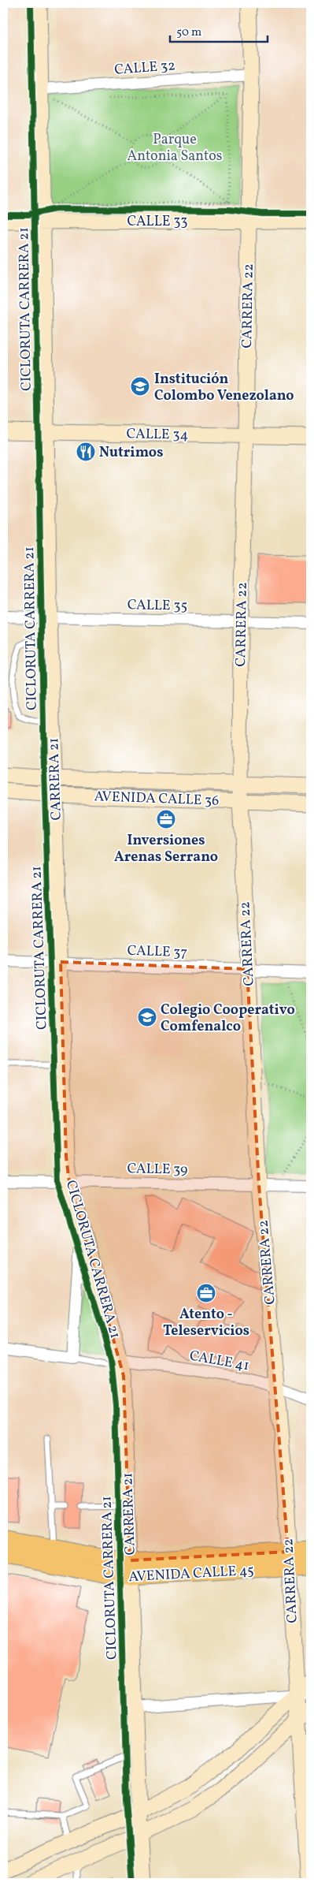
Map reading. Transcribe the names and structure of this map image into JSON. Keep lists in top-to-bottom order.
{
  "streets": {
    "main road": ["AVENIDA CALLE 45"],
    "street": [
      "CALLE 32",
      "CALLE 33",
      "CARRERA 22",
      "CALLE 34",
      "CALLE 35",
      "CARRERA 21",
      "AVENIDA CALLE 36",
      "CALLE 37",
      "CALLE 39",
      "CALLE 41"
    ],
    "cycle path": ["CICLORUTA CARRERA 21"]
  },
  "crossings": [
    ["CALLE 32", "CARRERA 22"],
    ["CALLE 32", "CARRERA 21"],
    ["CALLE 33", "CARRERA 22"],
    ["CALLE 33", "CARRERA 21"],
    ["CARRERA 22", "CALLE 34"],
    ["CARRERA 22", "CALLE 35"],
    ["CARRERA 22", "AVENIDA CALLE 36"],
    ["CARRERA 22", "CALLE 37"],
    ["CARRERA 22", "CALLE 39"],
    ["CARRERA 22", "CALLE 41"],
    ["CARRERA 22", "AVENIDA CALLE 45"],
    ["CALLE 34", "CARRERA 21"],
    ["CALLE 35", "CARRERA 21"],
    ["CARRERA 21", "AVENIDA CALLE 36"],
    ["CARRERA 21", "CALLE 37"],
    ["CARRERA 21", "CALLE 39"],
    ["CARRERA 21", "CALLE 41"],
    ["CARRERA 21", "AVENIDA CALLE 45"]
  ],
  "parks": ["Parque Antonia Santos"],
  "places": {
    "school or university": ["Institución Colombo Venezolano", "Colegio Cooperativo Comfenalco"],
    "restaurant": ["Nutrimos"],
    "office": ["Inversiones Arenas Serrano", "Atento - Teleservicios"]
  },
  "scale_bar": "50 m"
}
